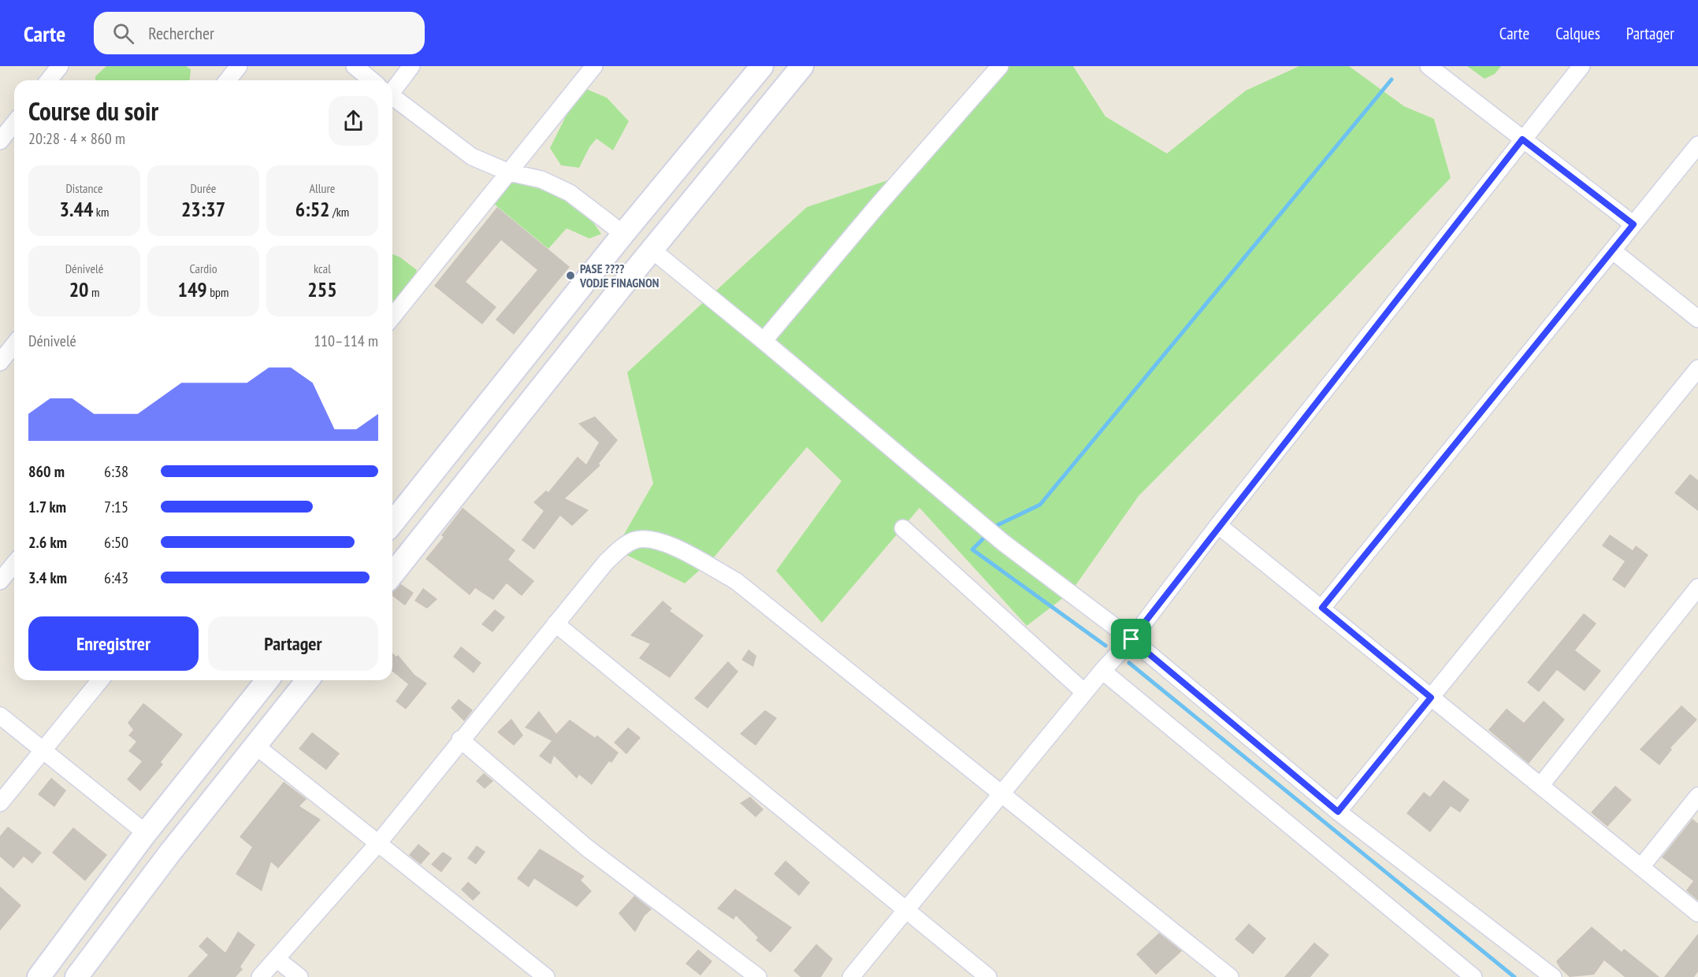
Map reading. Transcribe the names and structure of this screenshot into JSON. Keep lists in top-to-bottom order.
{
  "places": ["PASE ???? VODJE FINAGNON"],
  "page": {
    "header": "Carte",
    "search": "Rechercher",
    "nav": ["Carte", "Calques", "Partager"],
    "heading": ["Course du soir", "20:28 · 4 × 860 m"],
    "stats": [
      ["Distance", "3.44 km"],
      ["Durée", "23:37"],
      ["Allure", "6:52 /km"],
      ["Dénivelé", "20 m"],
      ["Cardio", "149 bpm"],
      ["kcal", "255"]
    ],
    "chart": ["Dénivelé", "110–114 m"],
    "list": [
      {
        "name": "860 m",
        "note": "6:38"
      },
      {
        "name": "1.7 km",
        "note": "7:15"
      },
      {
        "name": "2.6 km",
        "note": "6:50"
      },
      {
        "name": "3.4 km",
        "note": "6:43"
      }
    ],
    "buttons": ["Enregistrer", "Partager"]
  }
}
